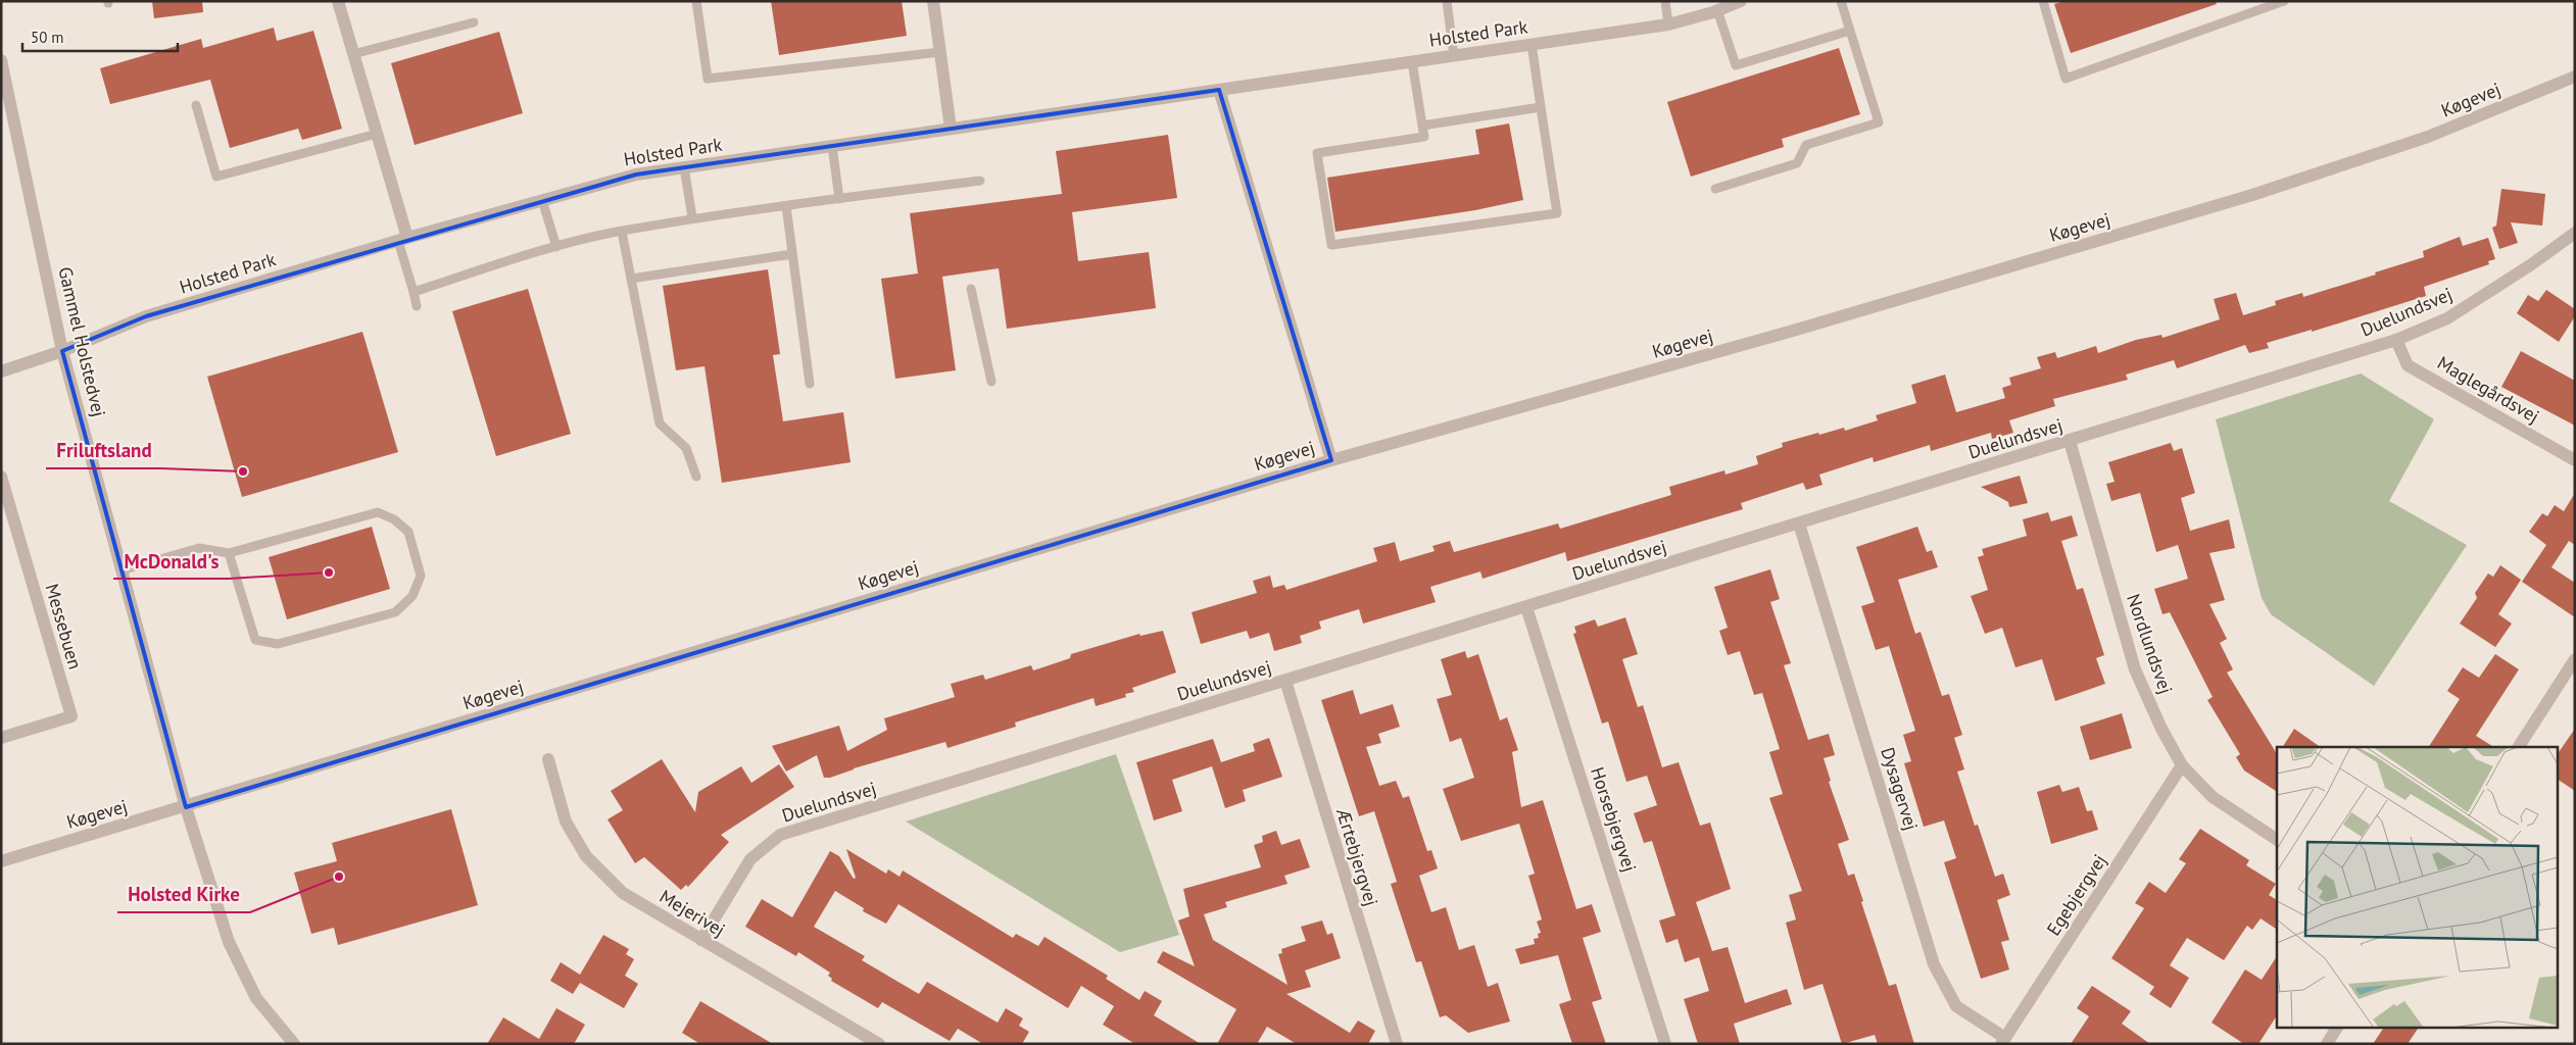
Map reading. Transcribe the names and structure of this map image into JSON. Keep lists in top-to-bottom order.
{
  "streets": {
    "street": [
      "Holsted Park",
      "Køgevej",
      "Duelundsvej",
      "Gammel Holstedvej",
      "Maglegårdsvej",
      "Messebuen",
      "Nordlundsvej",
      "Dysagervej",
      "Horsebjergvej",
      "Ærtebjergvej",
      "Egebjergvej",
      "Mejerivej"
    ]
  },
  "crossings": [
    ["Holsted Park", "Gammel Holstedvej"],
    ["Køgevej", "Gammel Holstedvej"],
    ["Duelundsvej", "Maglegårdsvej"],
    ["Duelundsvej", "Nordlundsvej"],
    ["Duelundsvej", "Dysagervej"],
    ["Duelundsvej", "Horsebjergvej"],
    ["Duelundsvej", "Ærtebjergvej"],
    ["Duelundsvej", "Mejerivej"],
    ["Nordlundsvej", "Egebjergvej"],
    ["Dysagervej", "Egebjergvej"]
  ],
  "places": ["Friluftsland", "McDonald's", "Holsted Kirke"],
  "scale_bar": "50 m"
}
